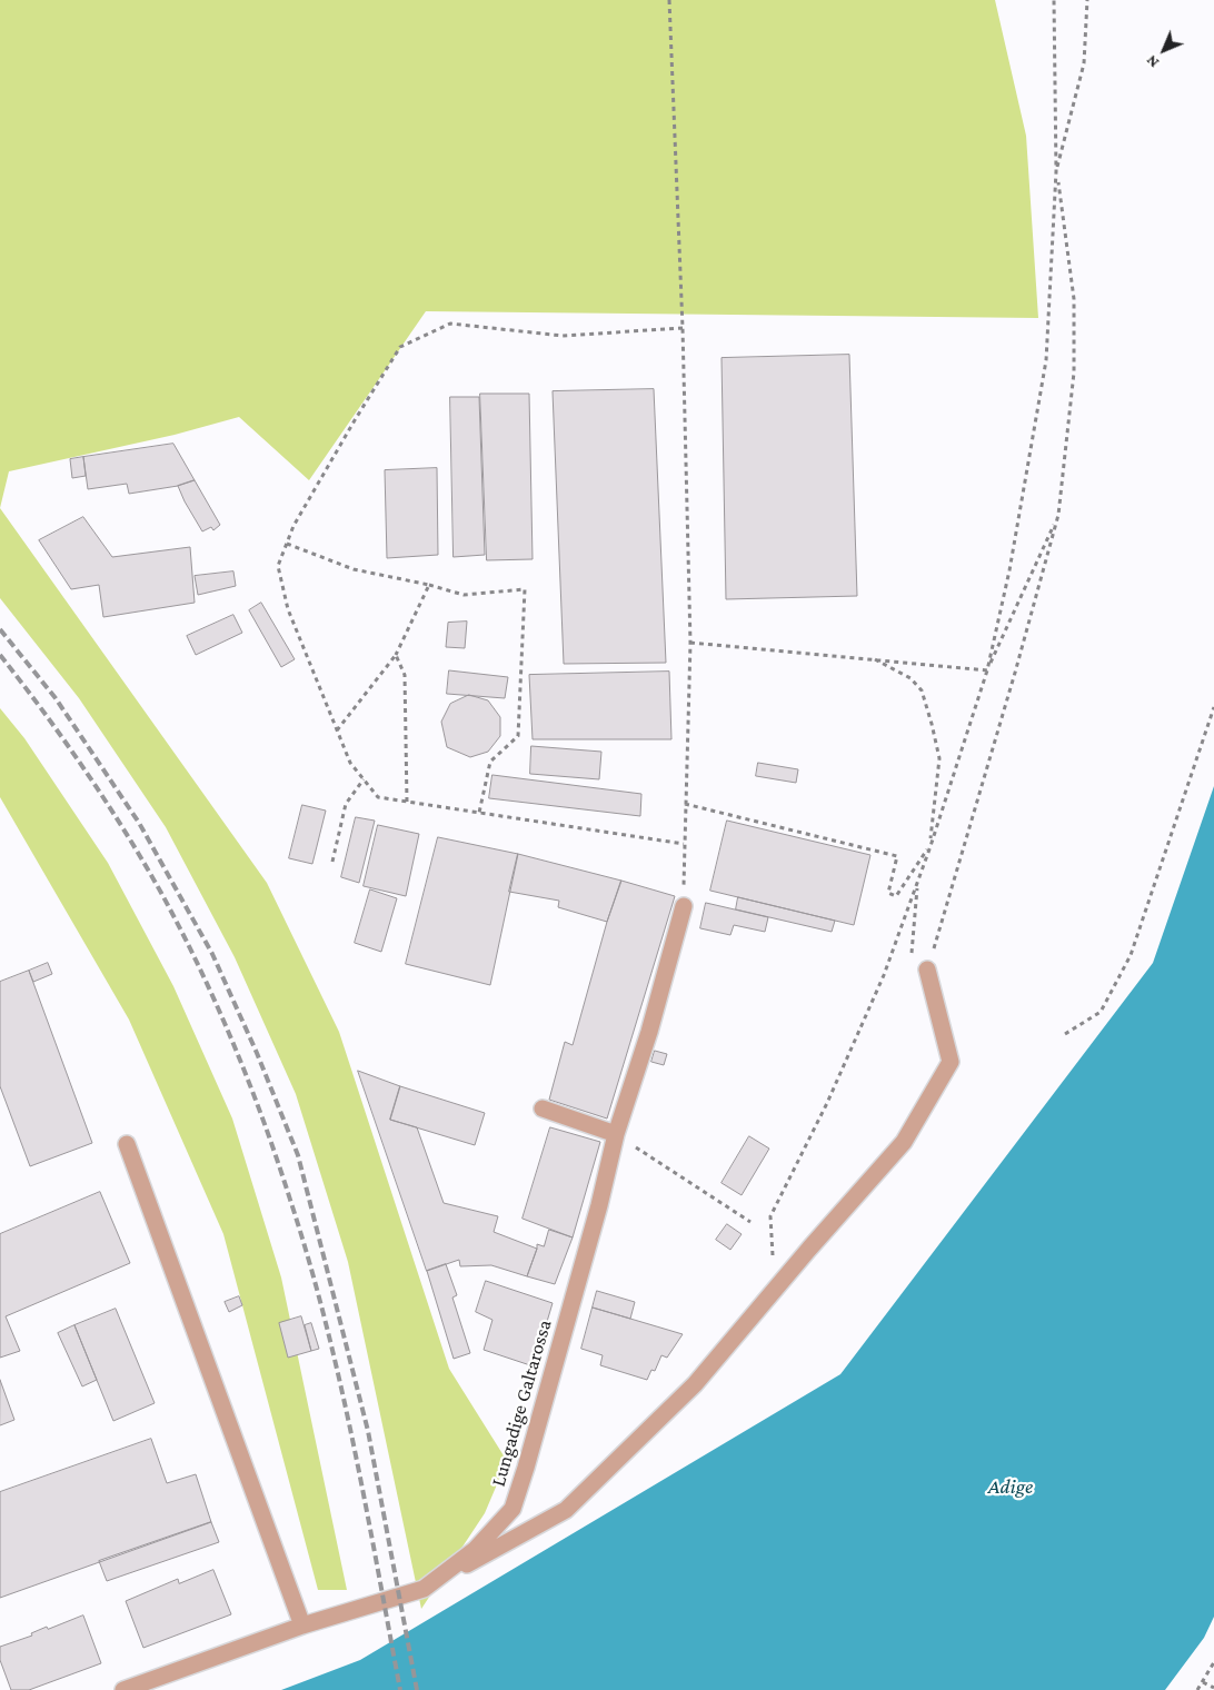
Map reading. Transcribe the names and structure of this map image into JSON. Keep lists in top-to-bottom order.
{
  "streets": {
    "street": ["Lungadige Galtarossa"]
  },
  "water": ["Adige"],
  "north": "bottom left"
}
